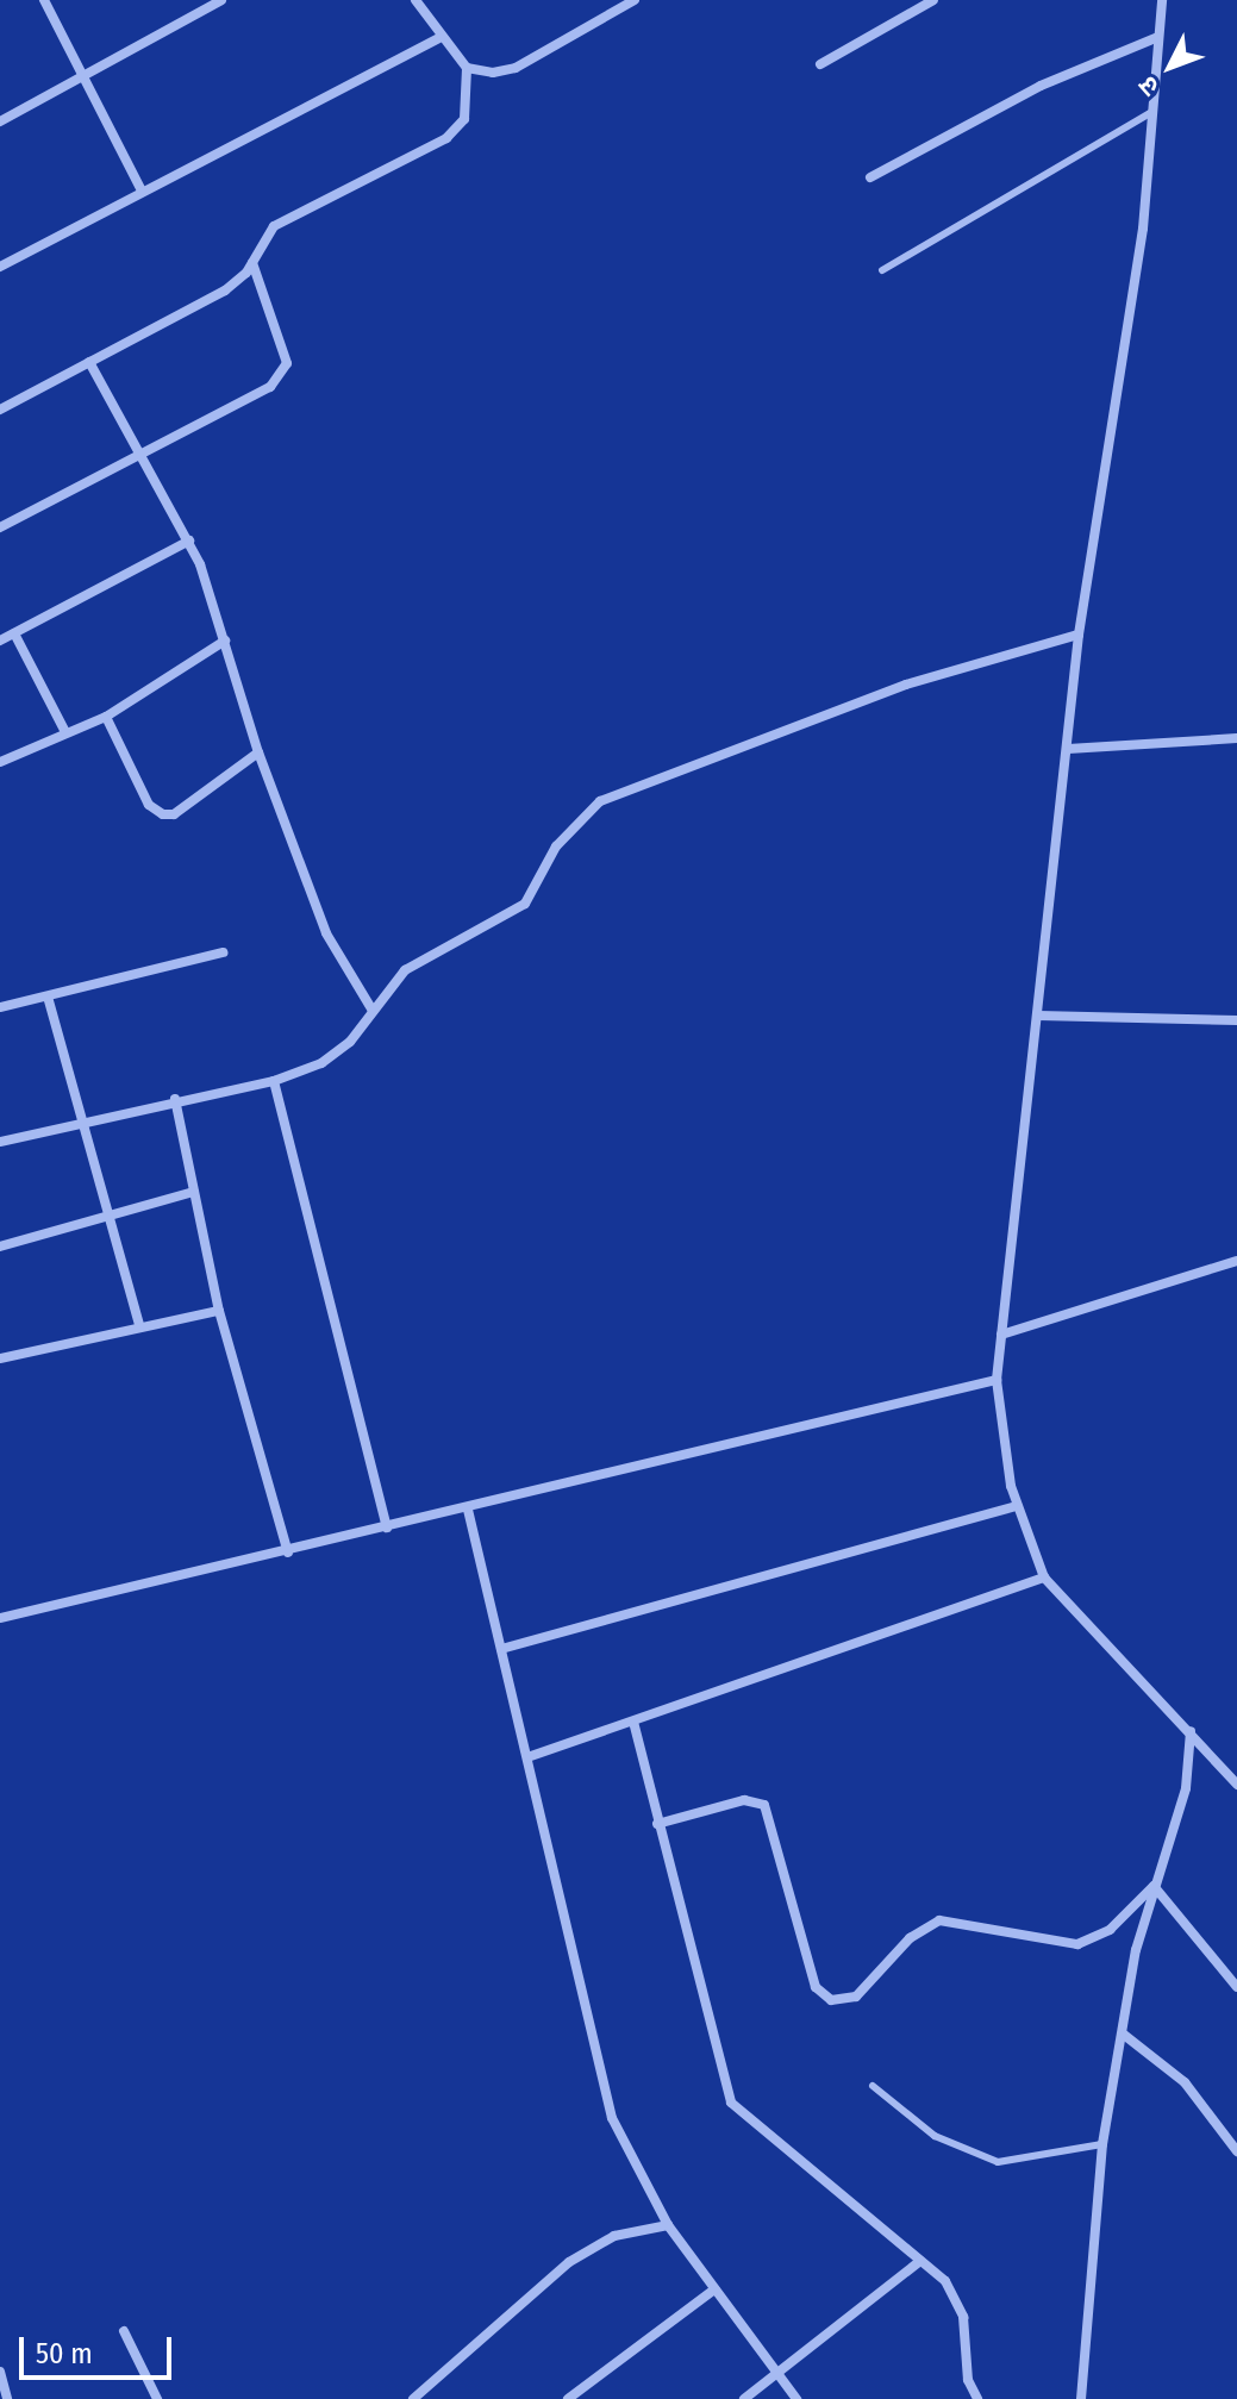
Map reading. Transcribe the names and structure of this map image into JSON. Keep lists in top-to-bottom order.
{
  "scale_bar": "50 m",
  "north": "bottom left"
}
